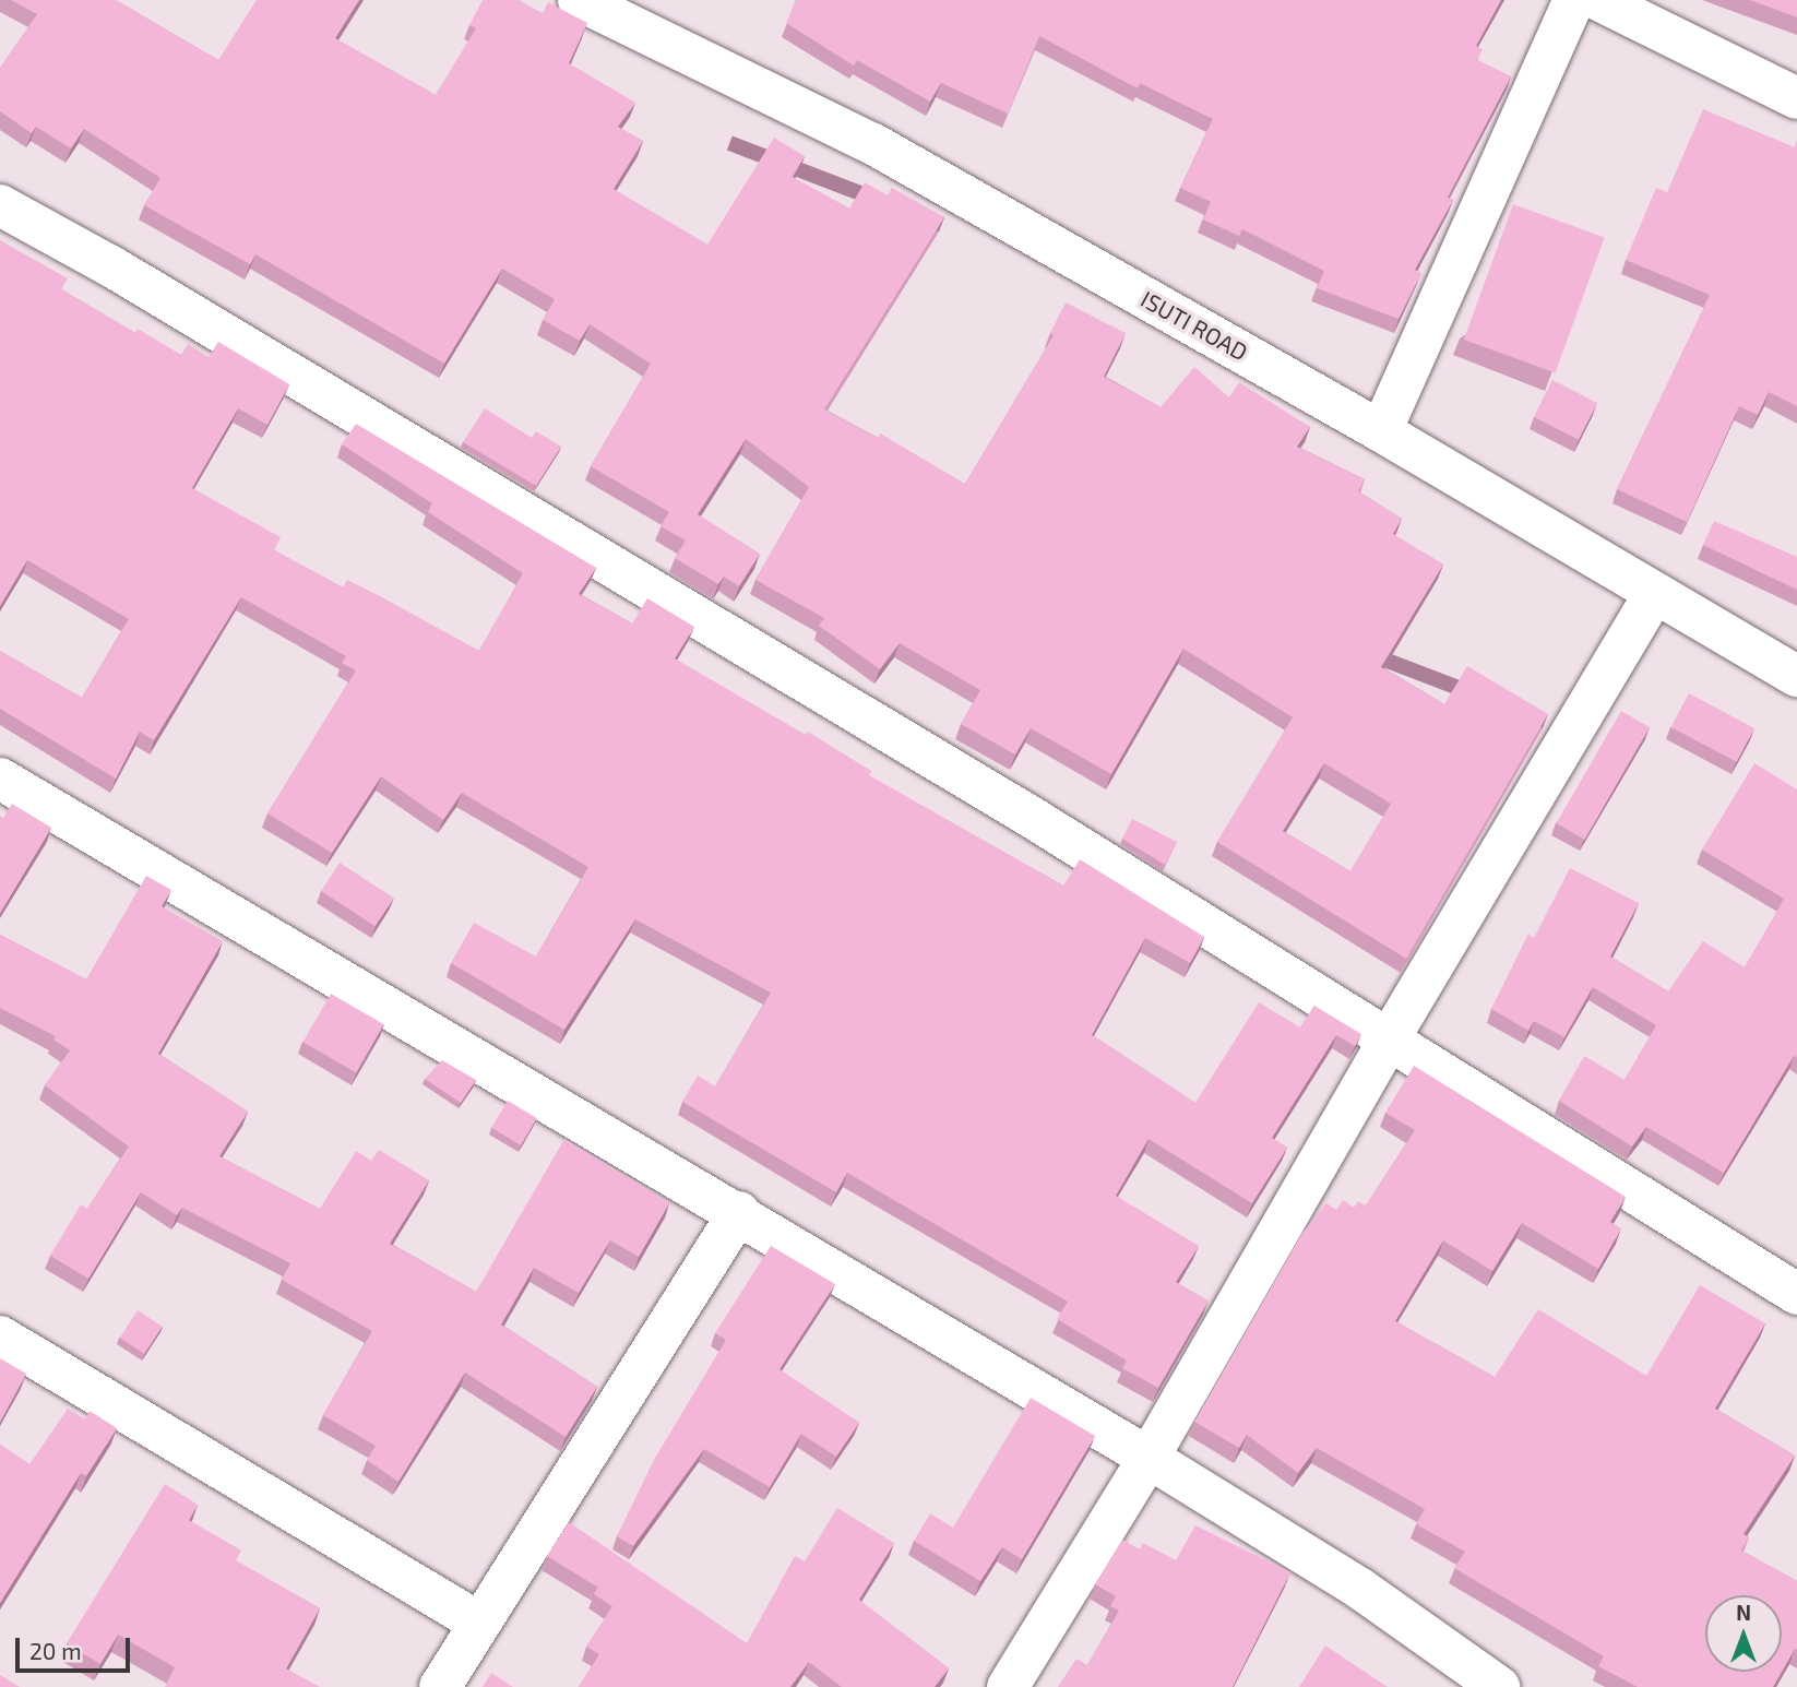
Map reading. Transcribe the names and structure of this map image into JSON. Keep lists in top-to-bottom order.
{
  "streets": {
    "street": ["ISUTI ROAD"]
  },
  "scale_bar": "20 m",
  "north": "top"
}
